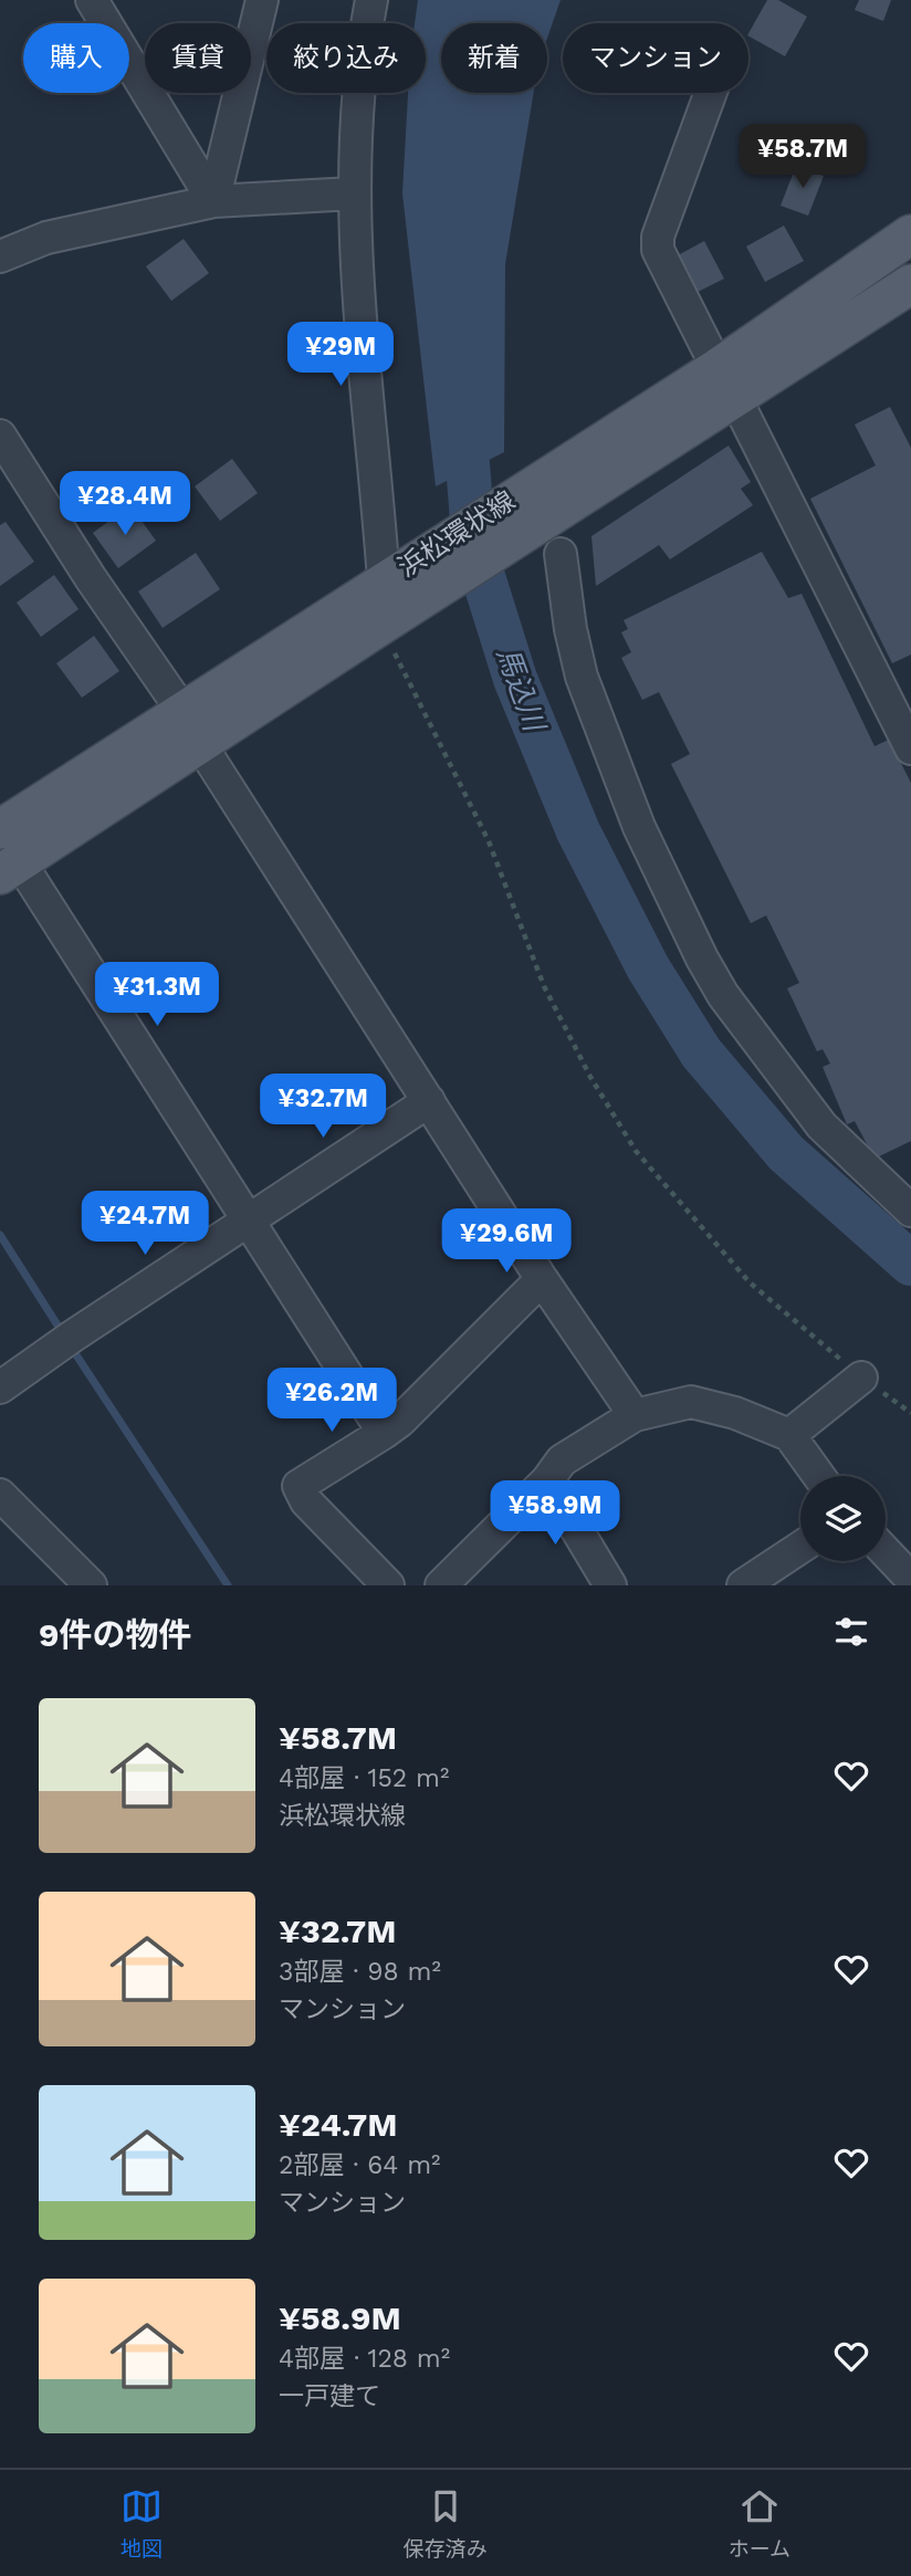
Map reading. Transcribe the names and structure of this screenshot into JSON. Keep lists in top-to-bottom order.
{
  "streets": {
    "main road": ["浜松環状線"]
  },
  "water": ["馬込川"],
  "page": {
    "chip": [
      "購入",
      "賃貸",
      "絞り込み",
      "新着",
      "マンション"
    ],
    "price": [
      "¥58.7M",
      "¥29M",
      "¥28.4M",
      "¥31.3M",
      "¥32.7M",
      "¥24.7M",
      "¥29.6M",
      "¥26.2M",
      "¥58.9M"
    ],
    "heading": "9件の物件",
    "list": [
      {
        "name": "¥58.7M",
        "note": "4部屋 · 152 m² · 浜松環状線"
      },
      {
        "name": "¥32.7M",
        "note": "3部屋 · 98 m² · マンション"
      },
      {
        "name": "¥24.7M",
        "note": "2部屋 · 64 m² · マンション"
      },
      {
        "name": "¥58.9M",
        "note": "4部屋 · 128 m² · 一戸建て"
      }
    ],
    "tabs": ["地図", "保存済み", "ホーム"]
  }
}
